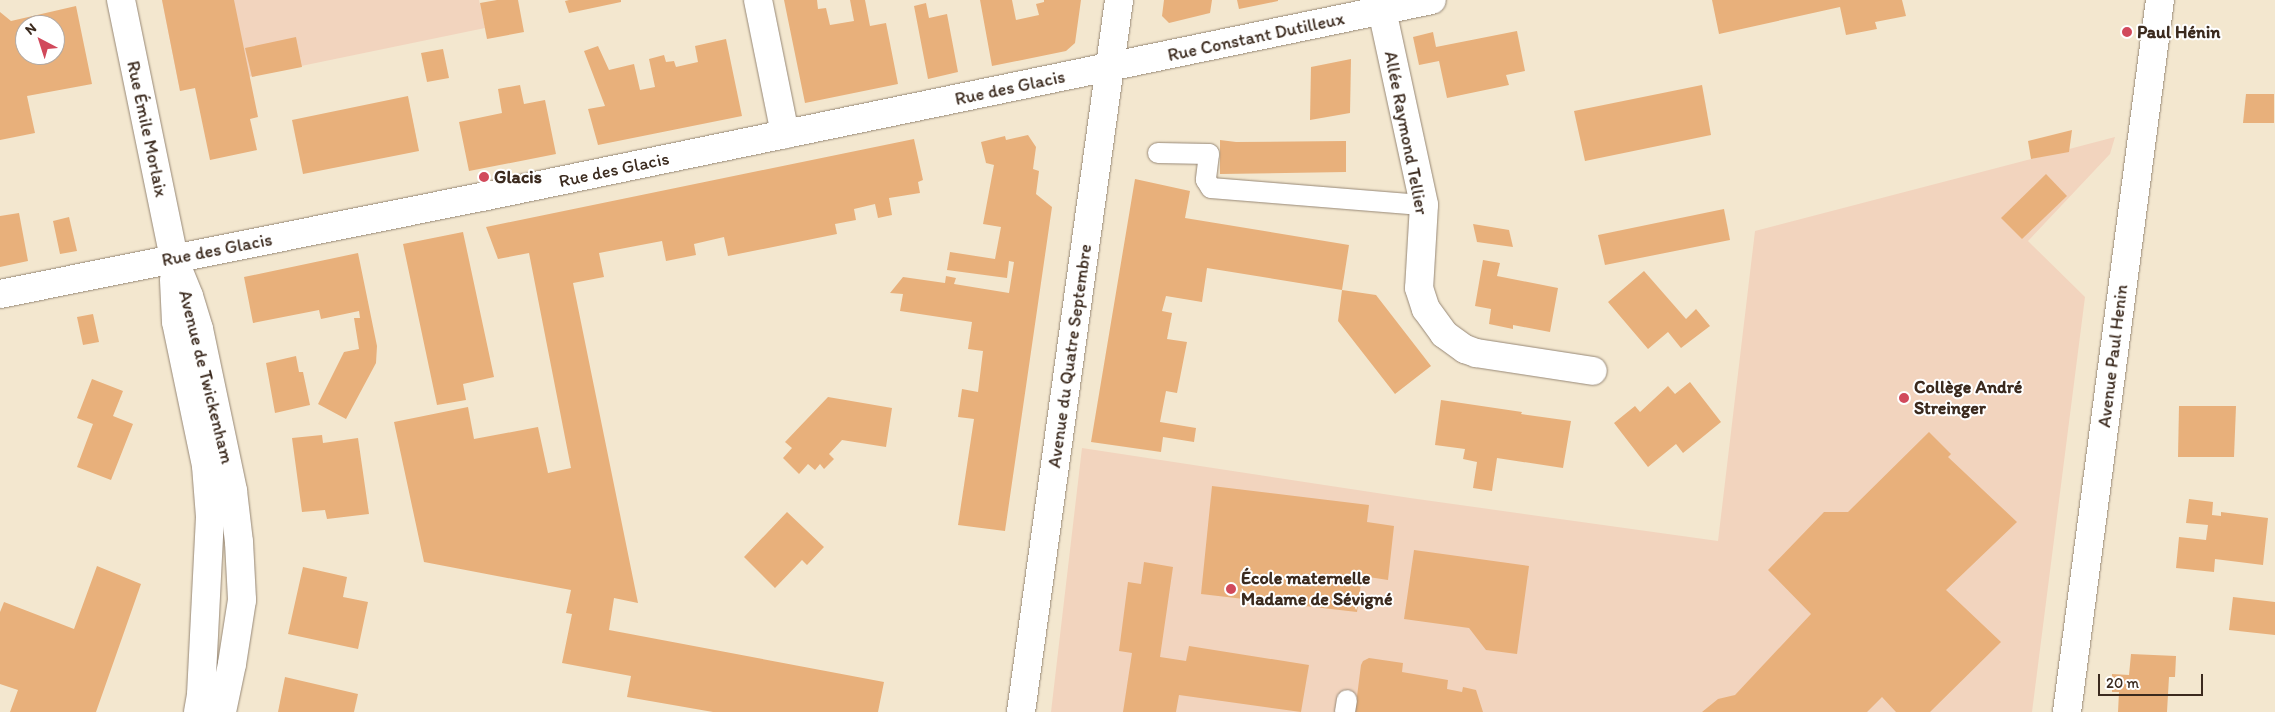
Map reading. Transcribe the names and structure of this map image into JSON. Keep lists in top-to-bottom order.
{
  "streets": {
    "street": [
      "Rue Constant Dutilleux",
      "Rue des Glacis",
      "Rue Émile Morlaix",
      "Allée Raymond Tellier",
      "Avenue du Quatre Septembre",
      "Avenue Paul Henin",
      "Avenue de Twickenham"
    ]
  },
  "crossings": [
    ["Rue Constant Dutilleux", "Rue des Glacis"],
    ["Rue Constant Dutilleux", "Allée Raymond Tellier"],
    ["Rue Constant Dutilleux", "Avenue du Quatre Septembre"],
    ["Rue des Glacis", "Rue Émile Morlaix"],
    ["Rue des Glacis", "Avenue du Quatre Septembre"],
    ["Rue des Glacis", "Avenue de Twickenham"],
    ["Rue Émile Morlaix", "Avenue de Twickenham"]
  ],
  "places": [
    "Paul Hénin",
    "Glacis",
    "Collège André Streinger",
    "École maternelle Madame de Sévigné"
  ],
  "scale_bar": "20 m",
  "north": "top left"
}
